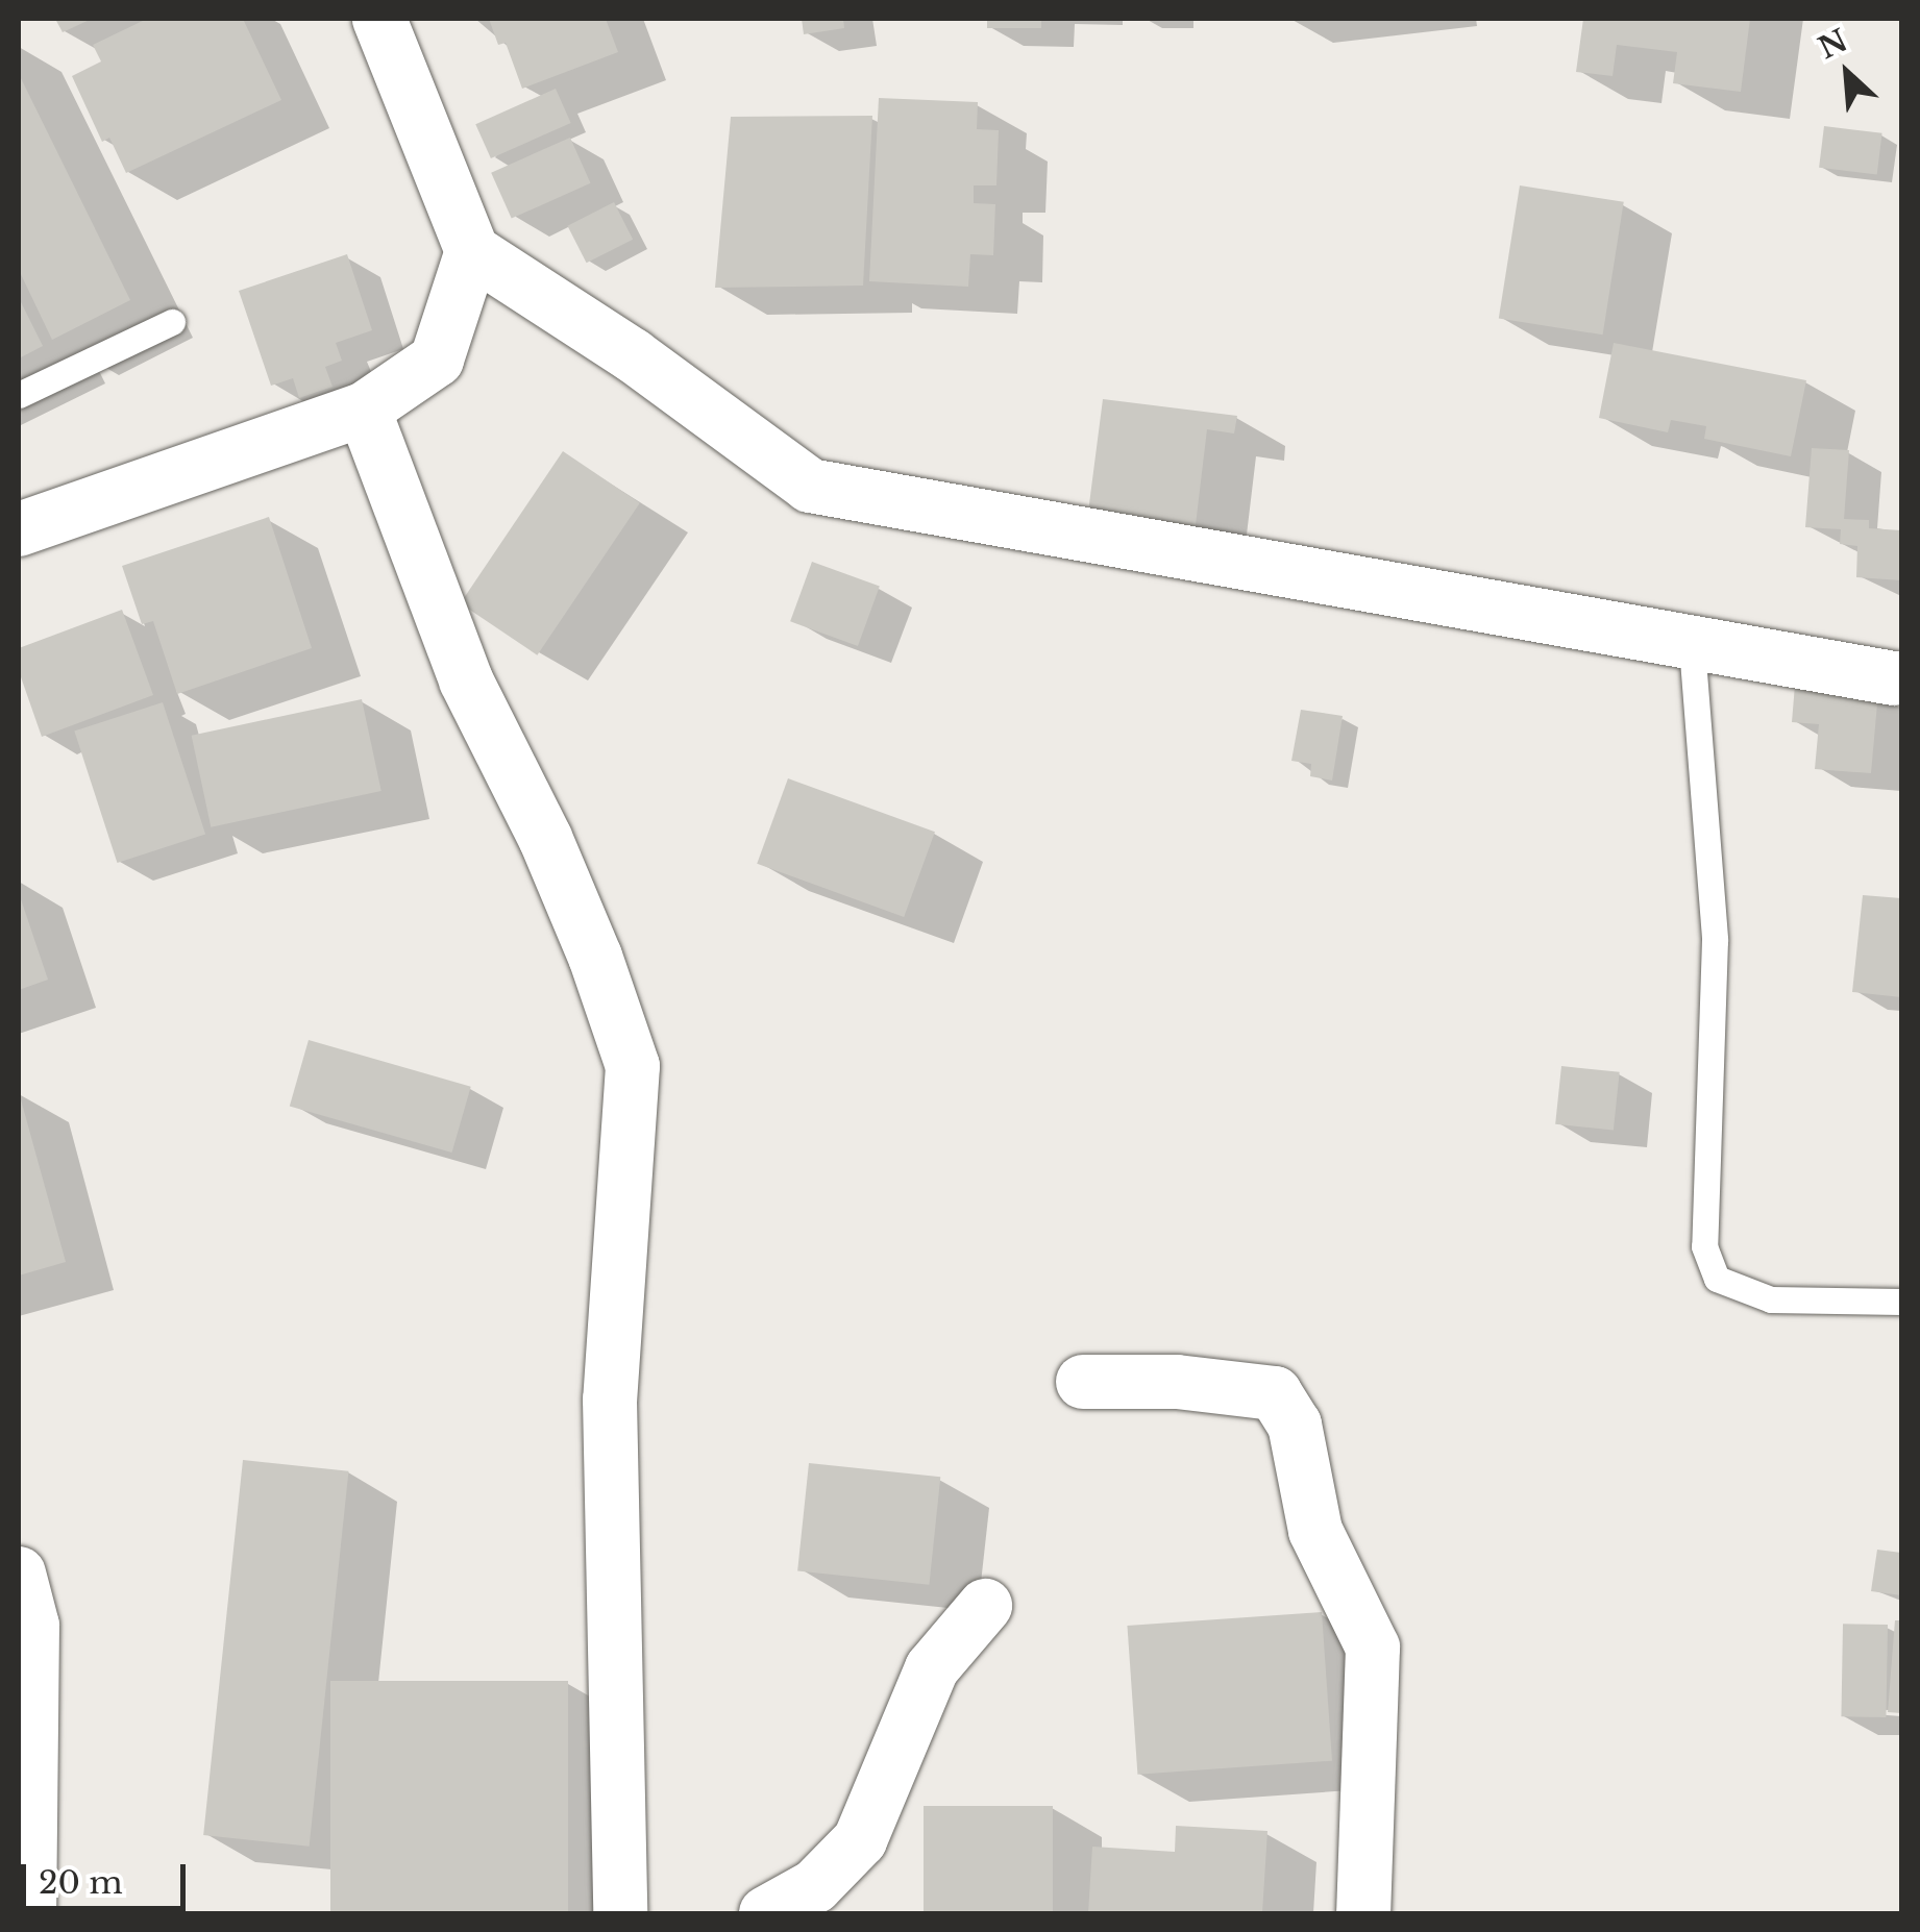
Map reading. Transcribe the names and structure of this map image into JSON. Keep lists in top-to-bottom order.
{
  "scale_bar": "20 m",
  "north": "top left"
}
